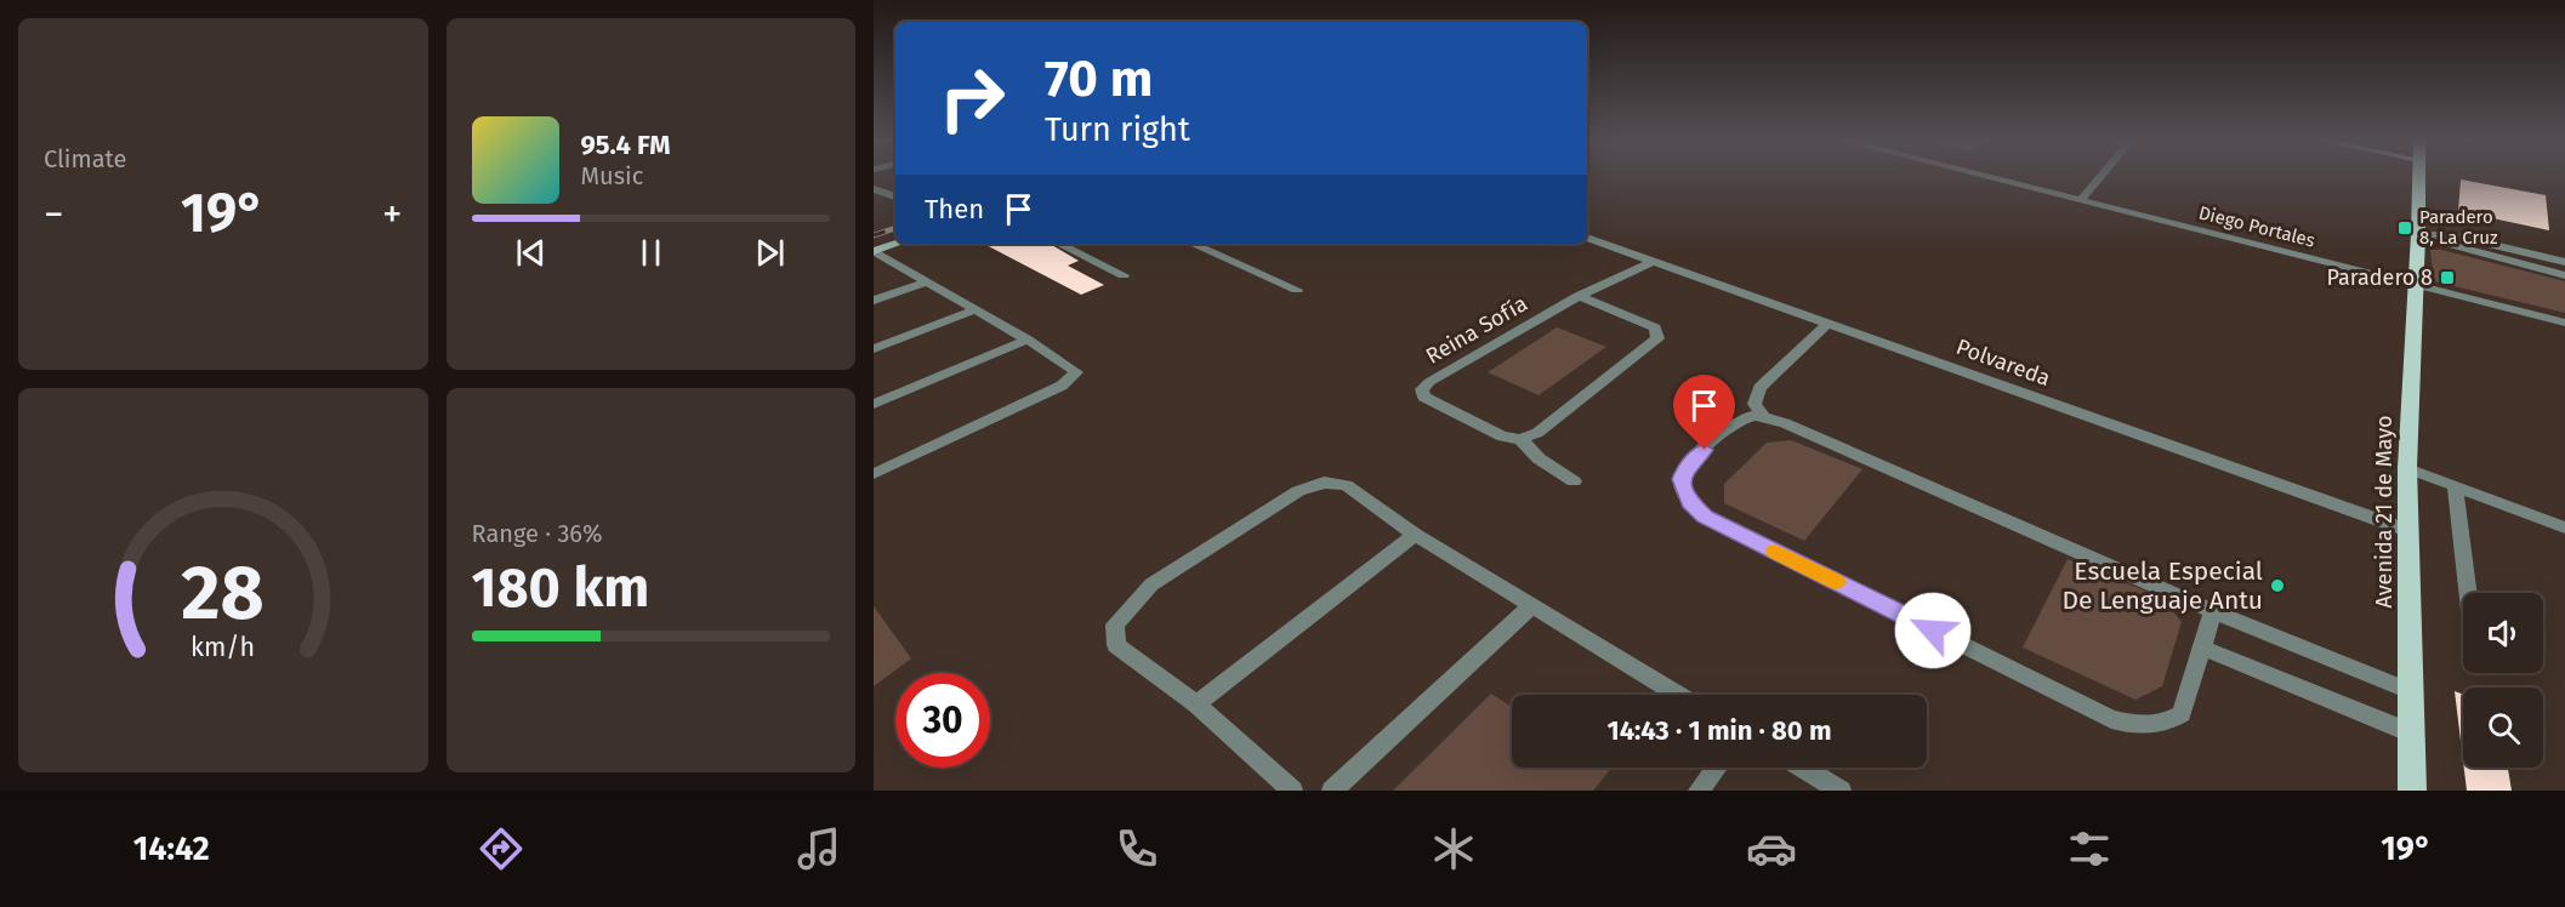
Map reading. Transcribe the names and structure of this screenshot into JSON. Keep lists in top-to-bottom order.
{
  "streets": {
    "main road": ["Avenida 21 de Mayo"],
    "street": ["Diego Portales", "Reina Sofía", "Polvareda"]
  },
  "crossings": [
    ["Diego Portales", "Avenida 21 de Mayo"],
    ["Reina Sofía", "Polvareda"],
    ["Polvareda", "Avenida 21 de Mayo"]
  ],
  "places": {
    "transit": ["Paradero 8, La Cruz", "Paradero 8"],
    "other": ["Escuela Especial De Lenguaje Antu"]
  },
  "page": {
    "tile": [
      "Climate",
      ["Range · 36%", "180 km"]
    ],
    "turn": ["70 m", "Turn right"],
    "song": ["95.4 FM", "Music"],
    "then": "Then",
    "heat": ["−", "19°", "+"],
    "limit": "30",
    "trip": "14:43 · 1 min · 80 m",
    "tabs": ["14:42", "19°"],
    "gauge": ["28", "km/h"]
  }
}
